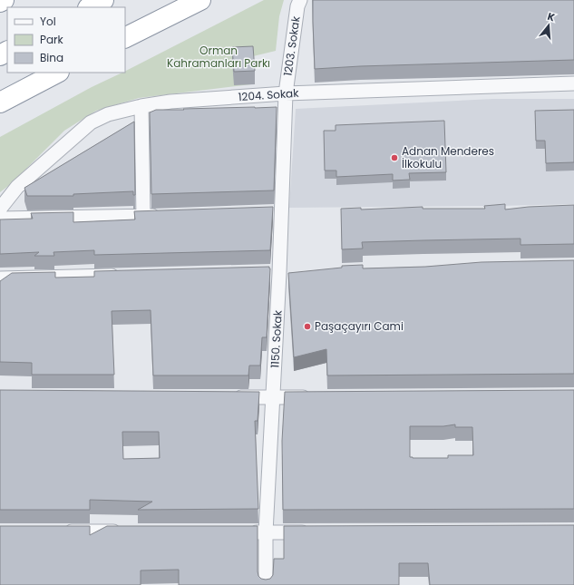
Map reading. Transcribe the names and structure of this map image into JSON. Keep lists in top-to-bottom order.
{
  "streets": {
    "street": ["1203. Sokak", "1204. Sokak", "1150. Sokak"]
  },
  "crossings": [
    ["1203. Sokak", "1204. Sokak"],
    ["1203. Sokak", "1150. Sokak"],
    ["1204. Sokak", "1150. Sokak"]
  ],
  "parks": ["Orman Kahramanları Parkı"],
  "places": ["Adnan Menderes İlkokulu", "Paşaçayırı Cami"],
  "legend": ["Yol", "Park", "Bina"],
  "north": "top"
}
